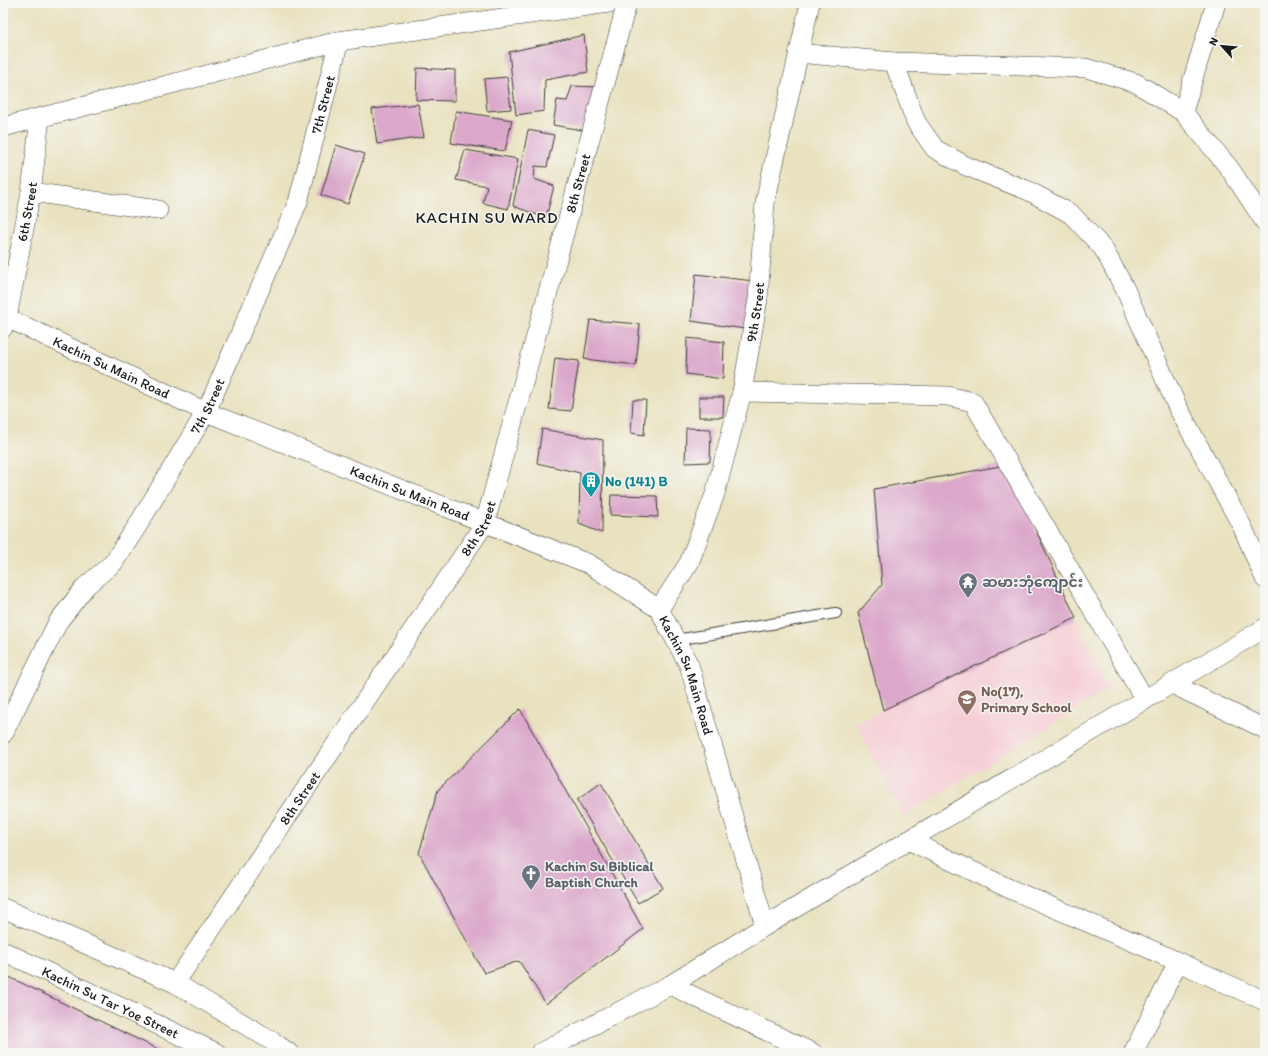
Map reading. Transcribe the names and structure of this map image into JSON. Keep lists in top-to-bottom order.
{
  "streets": {
    "street": [
      "7th Street",
      "8th Street",
      "6th Street",
      "9th Street",
      "Kachin Su Main Road",
      "Kachin Su Tar Yoe Street"
    ]
  },
  "crossings": [
    ["7th Street", "Kachin Su Main Road"],
    ["8th Street", "Kachin Su Main Road"],
    ["6th Street", "Kachin Su Main Road"],
    ["9th Street", "Kachin Su Main Road"]
  ],
  "districts": ["KACHIN SU WARD"],
  "places": {
    "building": ["No (141) B"],
    "temple": ["ဆမားဘုံကျောင်း"],
    "school or university": ["No(17), Primary School"],
    "church": ["Kachin Su Biblical Baptish Church"]
  },
  "north": "top left"
}
